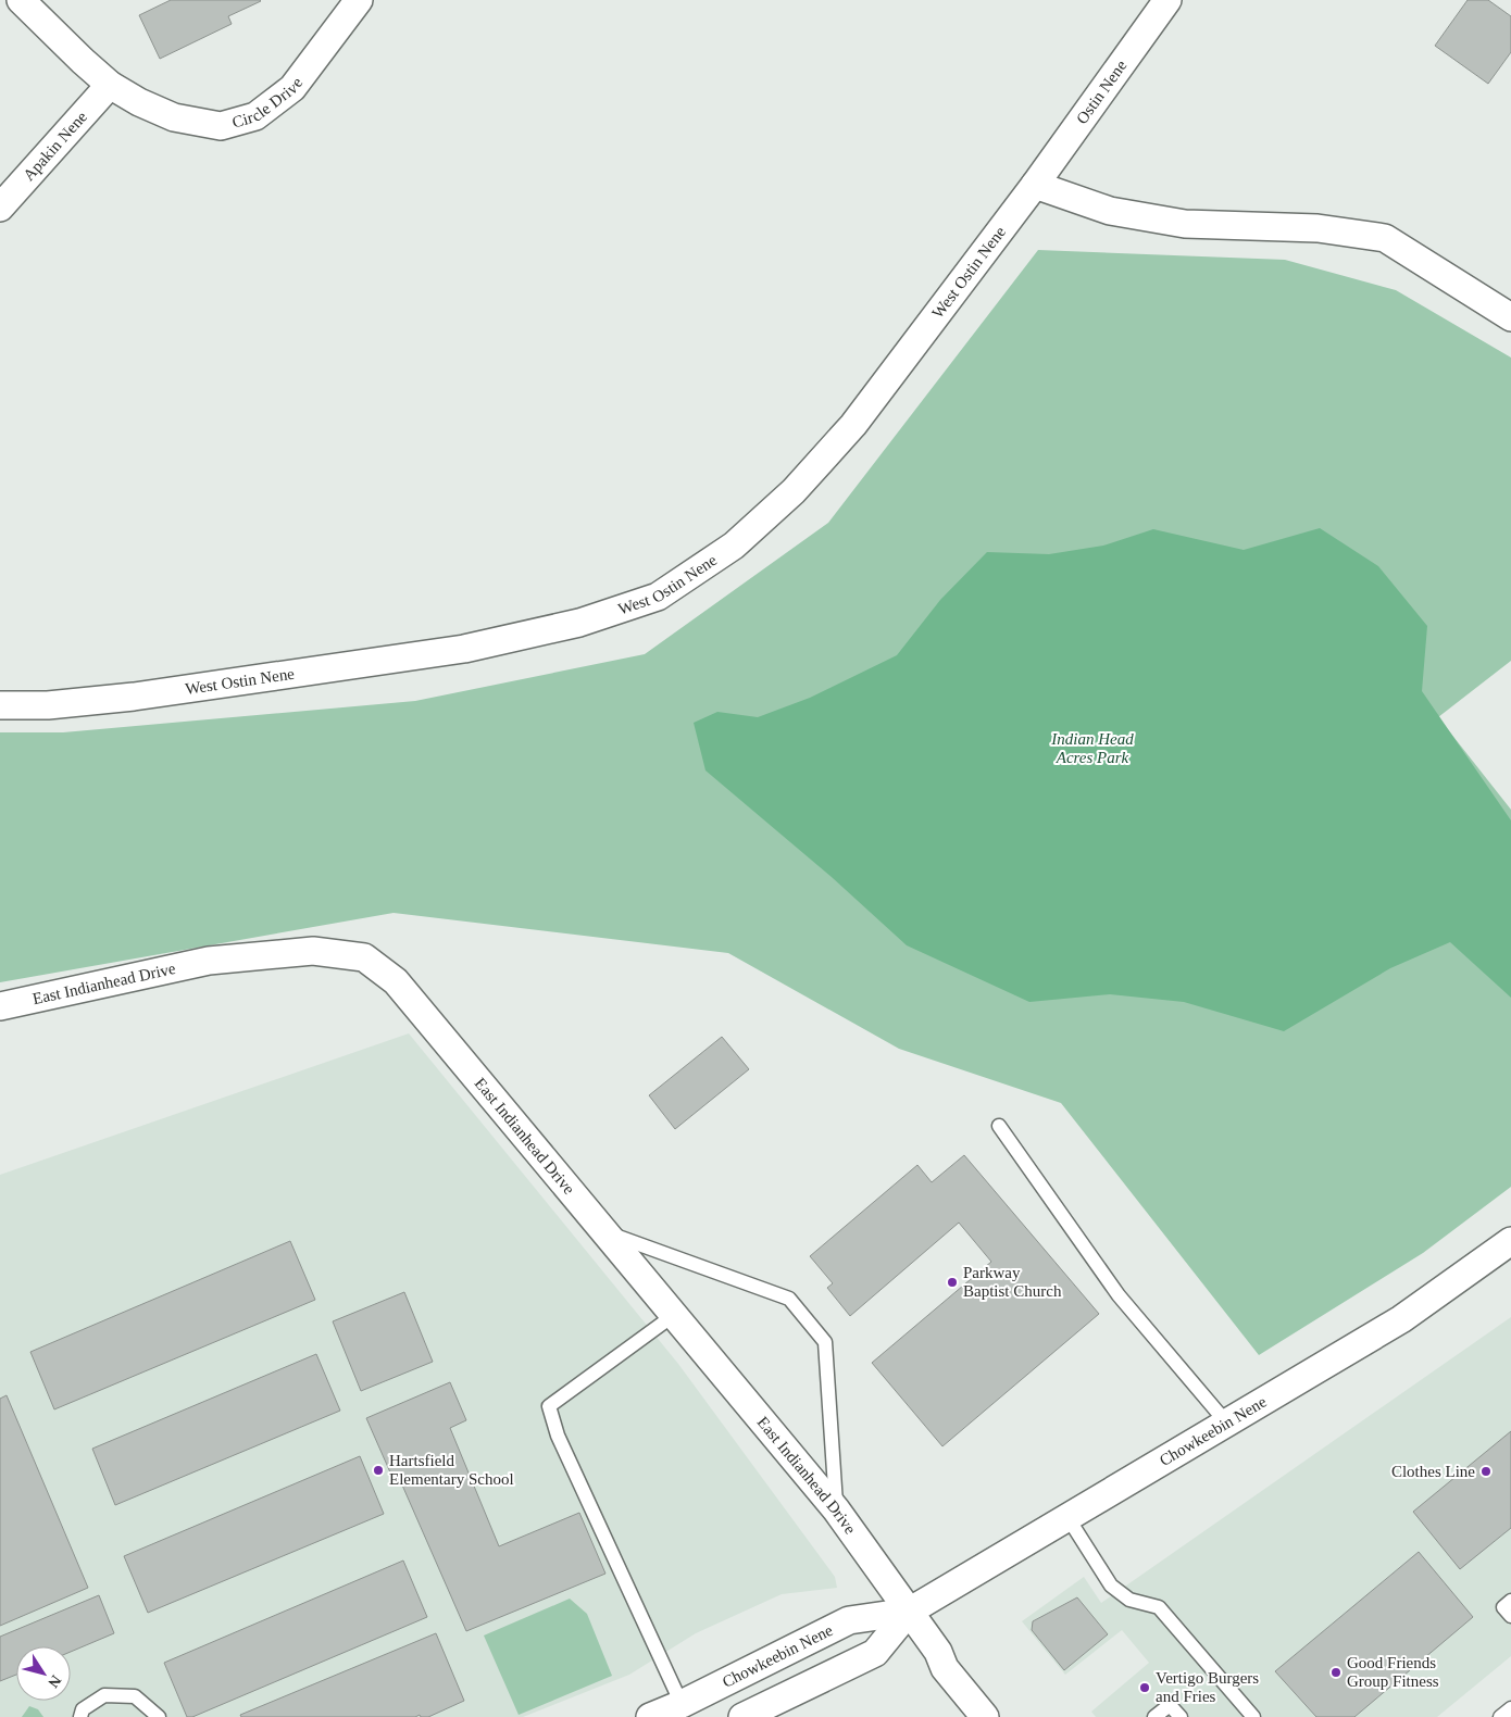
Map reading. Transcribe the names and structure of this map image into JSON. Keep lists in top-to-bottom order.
{
  "streets": {
    "street": [
      "Ostin Nene",
      "Circle Drive",
      "Apakin Nene",
      "West Ostin Nene",
      "East Indianhead Drive",
      "Chowkeebin Nene"
    ]
  },
  "crossings": [
    ["Ostin Nene", "West Ostin Nene"],
    ["Circle Drive", "Apakin Nene"],
    ["East Indianhead Drive", "Chowkeebin Nene"]
  ],
  "parks": ["Indian Head Acres Park"],
  "places": [
    "Parkway Baptist Church",
    "Hartsfield Elementary School",
    "Clothes Line",
    "Good Friends Group Fitness",
    "Vertigo Burgers and Fries"
  ],
  "north": "bottom right"
}
